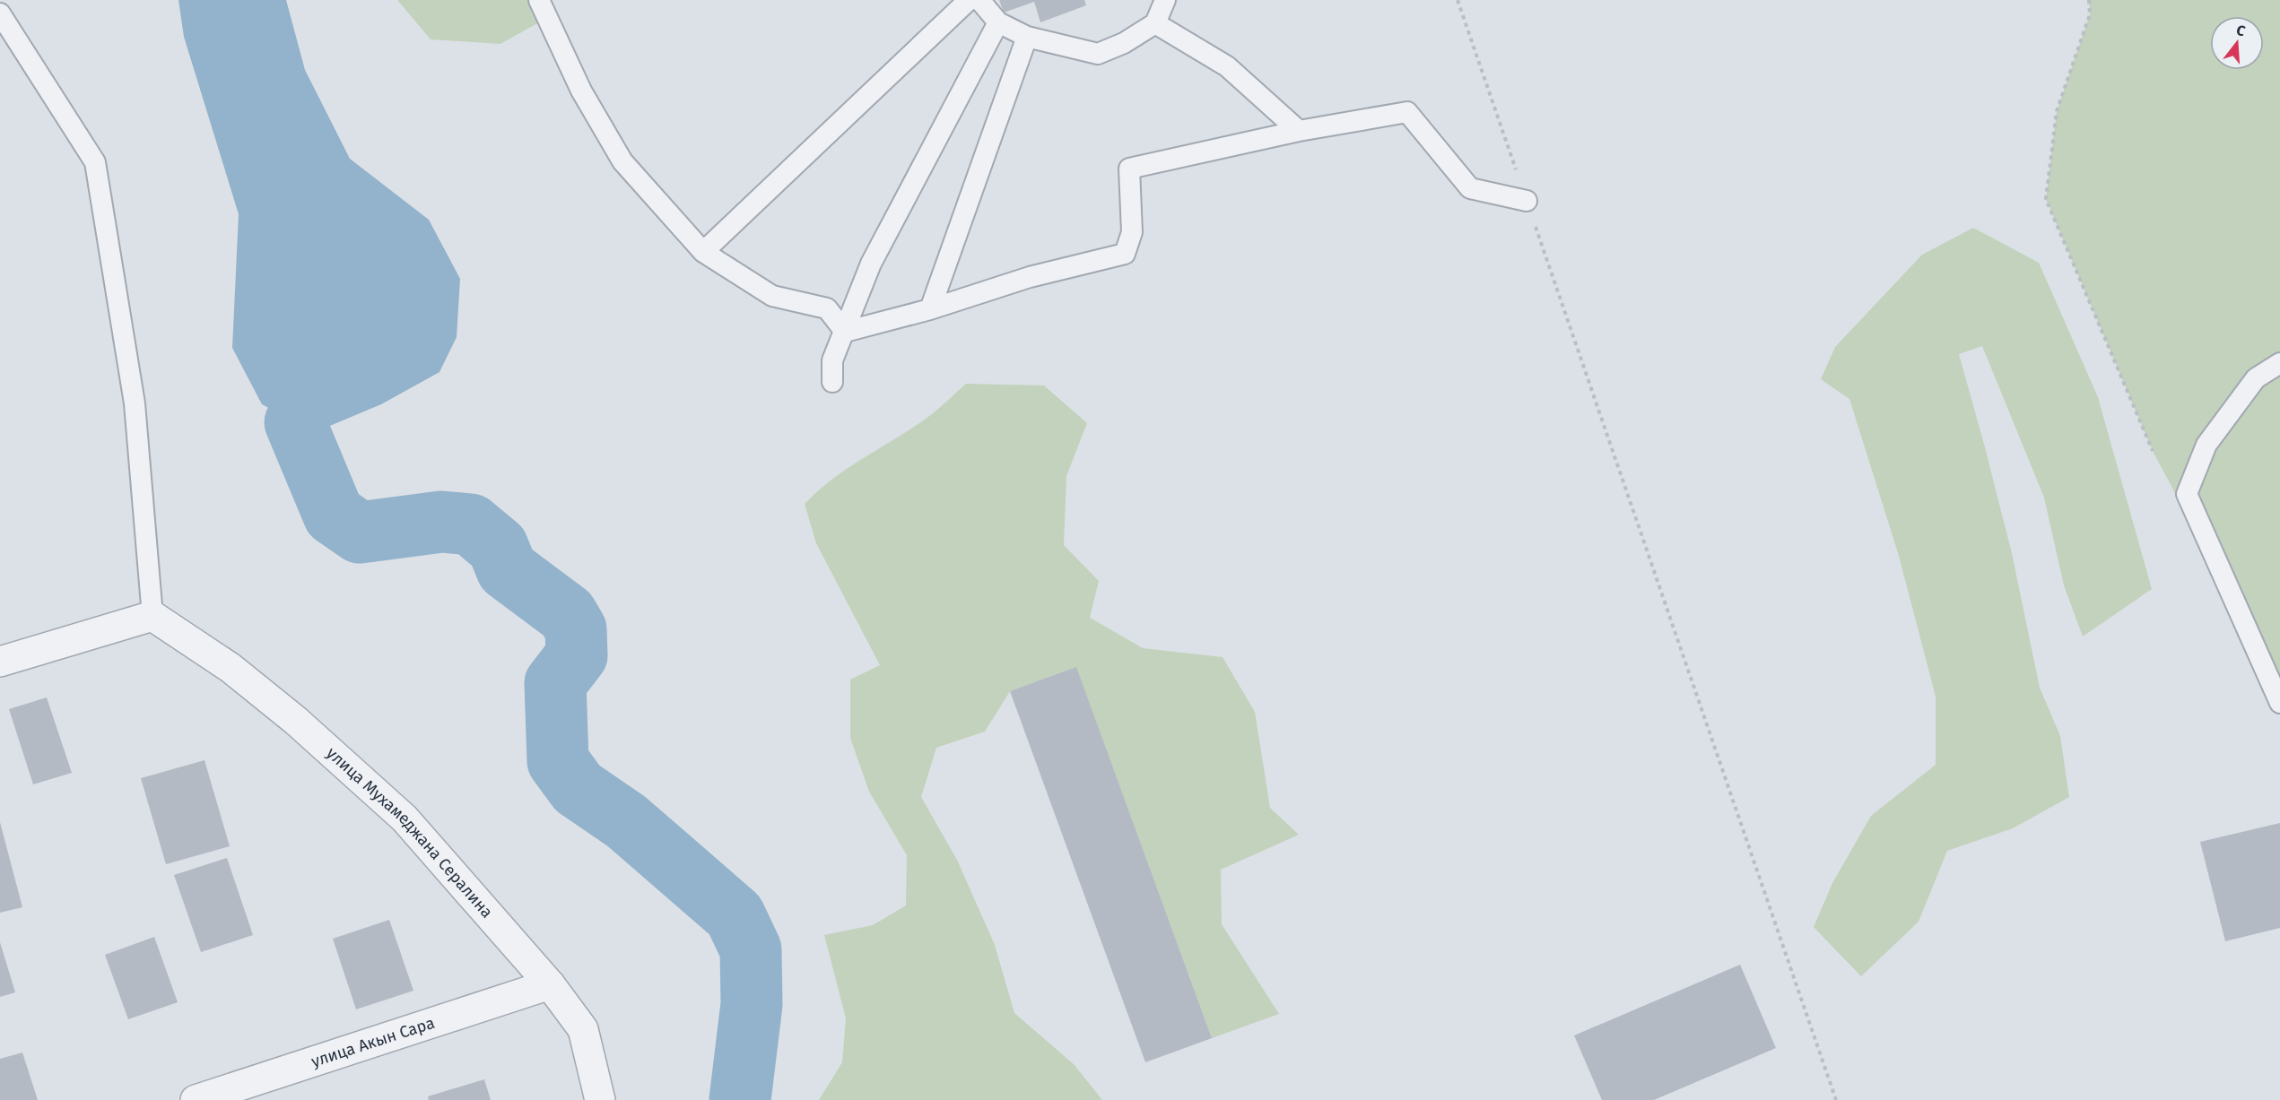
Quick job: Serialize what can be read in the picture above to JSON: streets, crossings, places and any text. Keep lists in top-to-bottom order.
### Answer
{
  "streets": {
    "street": ["улица Мухамеджана Сералина", "улица Акын Сара"]
  },
  "crossings": [
    ["улица Мухамеджана Сералина", "улица Акын Сара"]
  ],
  "north": "top"
}
